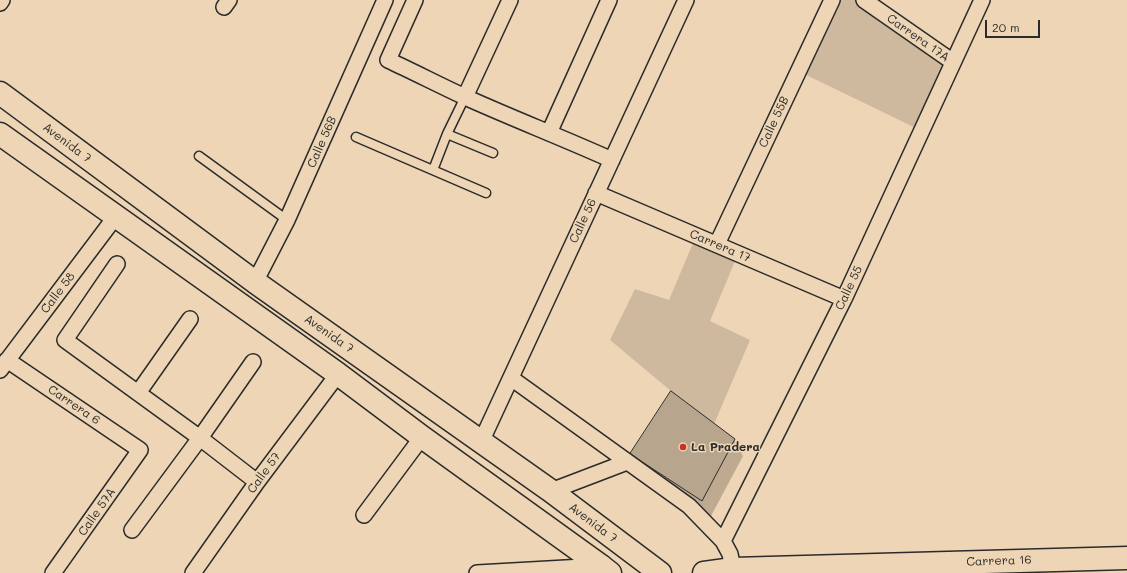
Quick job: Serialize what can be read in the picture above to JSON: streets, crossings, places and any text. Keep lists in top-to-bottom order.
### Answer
{
  "streets": {
    "main road": ["Avenida 7", "Carrera 16"],
    "street": [
      "Carrera 17A",
      "Calle 55B",
      "Calle 56B",
      "Calle 56",
      "Carrera 17",
      "Calle 55",
      "Calle 58",
      "Carrera 6",
      "Calle 57",
      "Calle 57A"
    ]
  },
  "crossings": [
    ["Carrera 17A", "Calle 55"],
    ["Calle 55B", "Carrera 17"],
    ["Calle 56B", "Avenida 7"],
    ["Avenida 7", "Calle 56"],
    ["Calle 56", "Carrera 17"],
    ["Carrera 17", "Calle 55"],
    ["Calle 58", "Carrera 6"],
    ["Carrera 6", "Calle 57A"]
  ],
  "places": ["La Pradera"],
  "scale_bar": "20 m"
}
